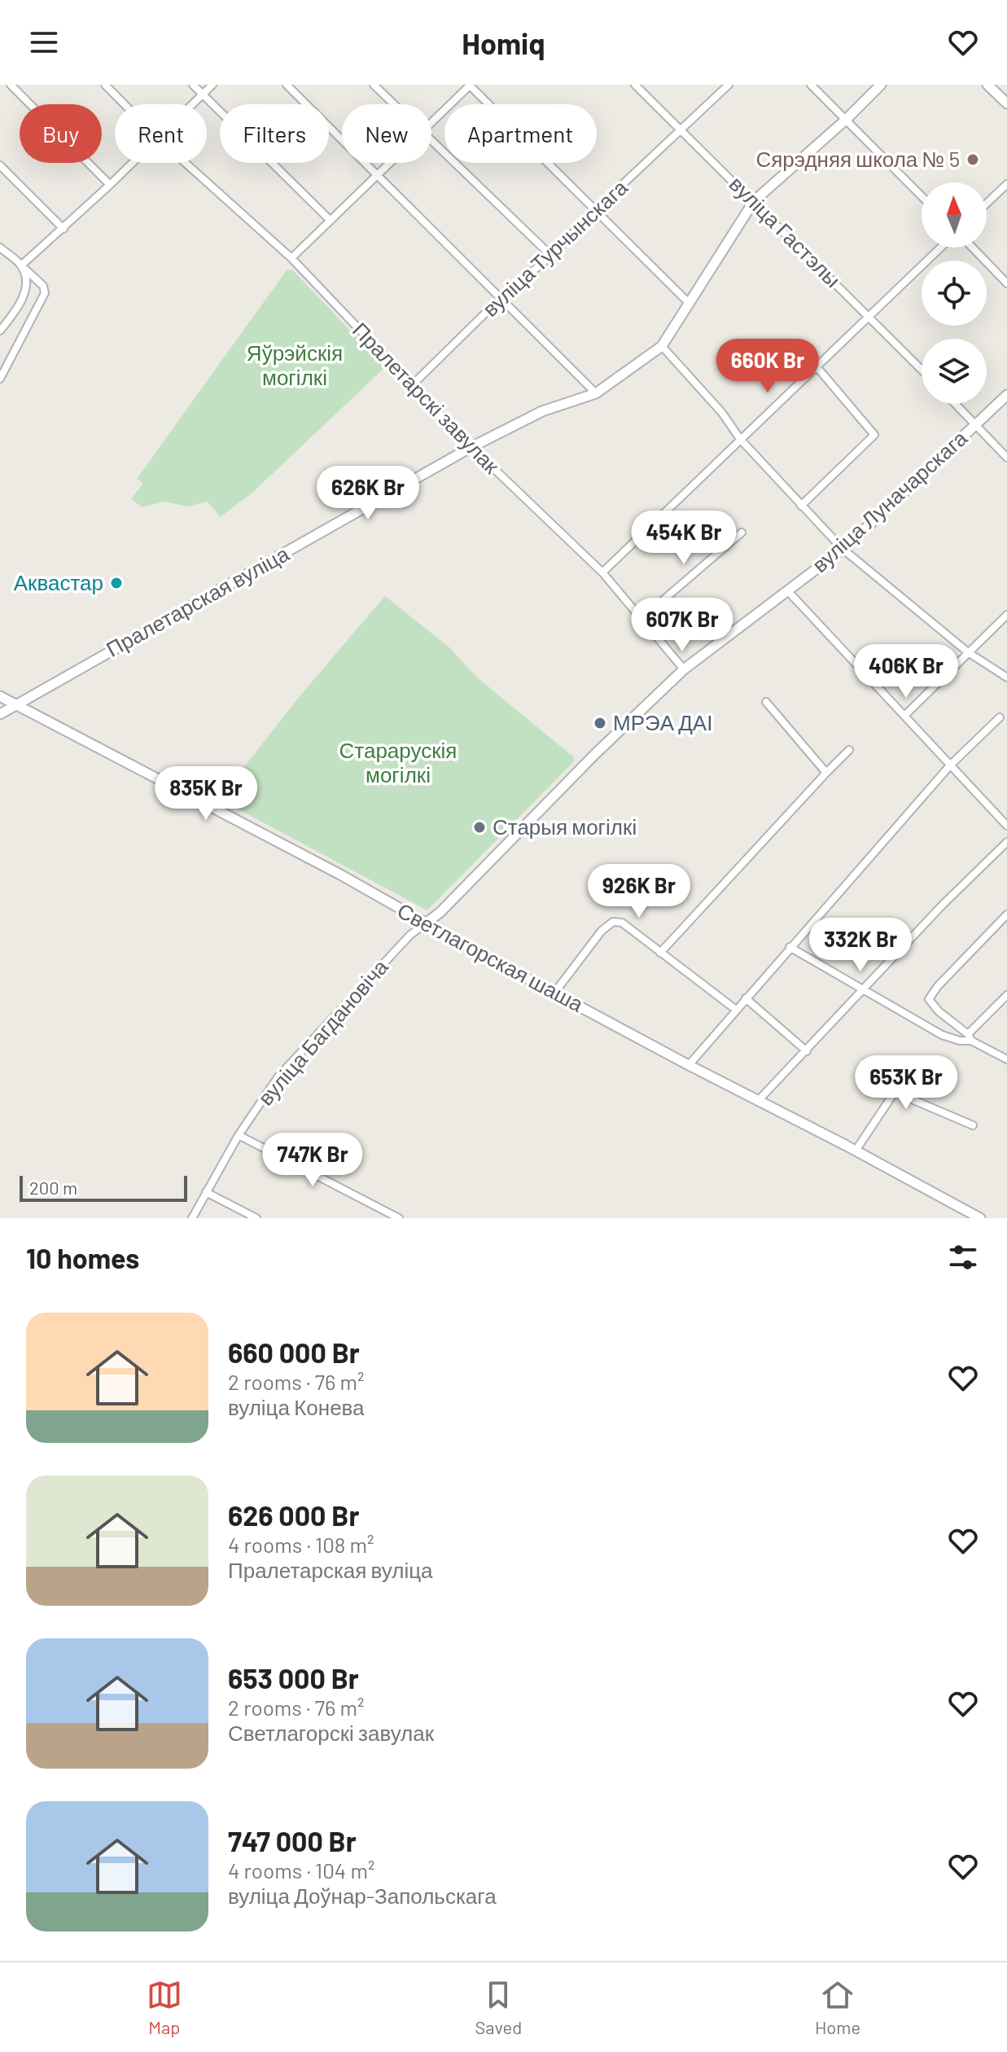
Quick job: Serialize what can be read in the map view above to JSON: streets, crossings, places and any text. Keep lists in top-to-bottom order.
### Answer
{
  "streets": {
    "street": [
      "вуліца Гастэлы",
      "вуліца Турчынскага",
      "Пралетарскі завулак",
      "вуліца Луначарскага",
      "Пралетарская вуліца",
      "Светлагорская шаша",
      "вуліца Багдановіча"
    ]
  },
  "crossings": [
    ["вуліца Гастэлы", "вуліца Турчынскага"],
    ["вуліца Гастэлы", "Пралетарская вуліца"],
    ["вуліца Турчынскага", "Пралетарскі завулак"],
    ["Пралетарскі завулак", "вуліца Луначарскага"],
    ["Пралетарскі завулак", "Пралетарская вуліца"],
    ["вуліца Луначарскага", "Светлагорская шаша"],
    ["вуліца Луначарскага", "вуліца Багдановіча"],
    ["Пралетарская вуліца", "Светлагорская шаша"],
    ["Светлагорская шаша", "вуліца Багдановіча"]
  ],
  "parks": ["Яўрэйскія могілкі", "Старарускія могілкі"],
  "places": [
    "Сярэдняя школа № 5",
    "Аквастар",
    "МРЭА ДАІ",
    "Старыя могілкі"
  ],
  "scale_bar": "200 m",
  "north": "top",
  "page": {
    "header": "Homiq",
    "chip": [
      "Buy",
      "Rent",
      "Filters",
      "New",
      "Apartment"
    ],
    "price": [
      "660K Br",
      "626K Br",
      "454K Br",
      "607K Br",
      "406K Br",
      "835K Br",
      "926K Br",
      "332K Br",
      "653K Br",
      "747K Br"
    ],
    "scale": "200 m",
    "heading": "10 homes",
    "list": [
      {
        "name": "660 000 Br",
        "note": "2 rooms · 76 m² · вуліца Конева"
      },
      {
        "name": "626 000 Br",
        "note": "4 rooms · 108 m² · Пралетарская вуліца"
      },
      {
        "name": "653 000 Br",
        "note": "2 rooms · 76 m² · Светлагорскі завулак"
      },
      {
        "name": "747 000 Br",
        "note": "4 rooms · 104 m² · вуліца Доўнар-Запольскага"
      }
    ],
    "tabs": ["Map", "Saved", "Home"]
  }
}
